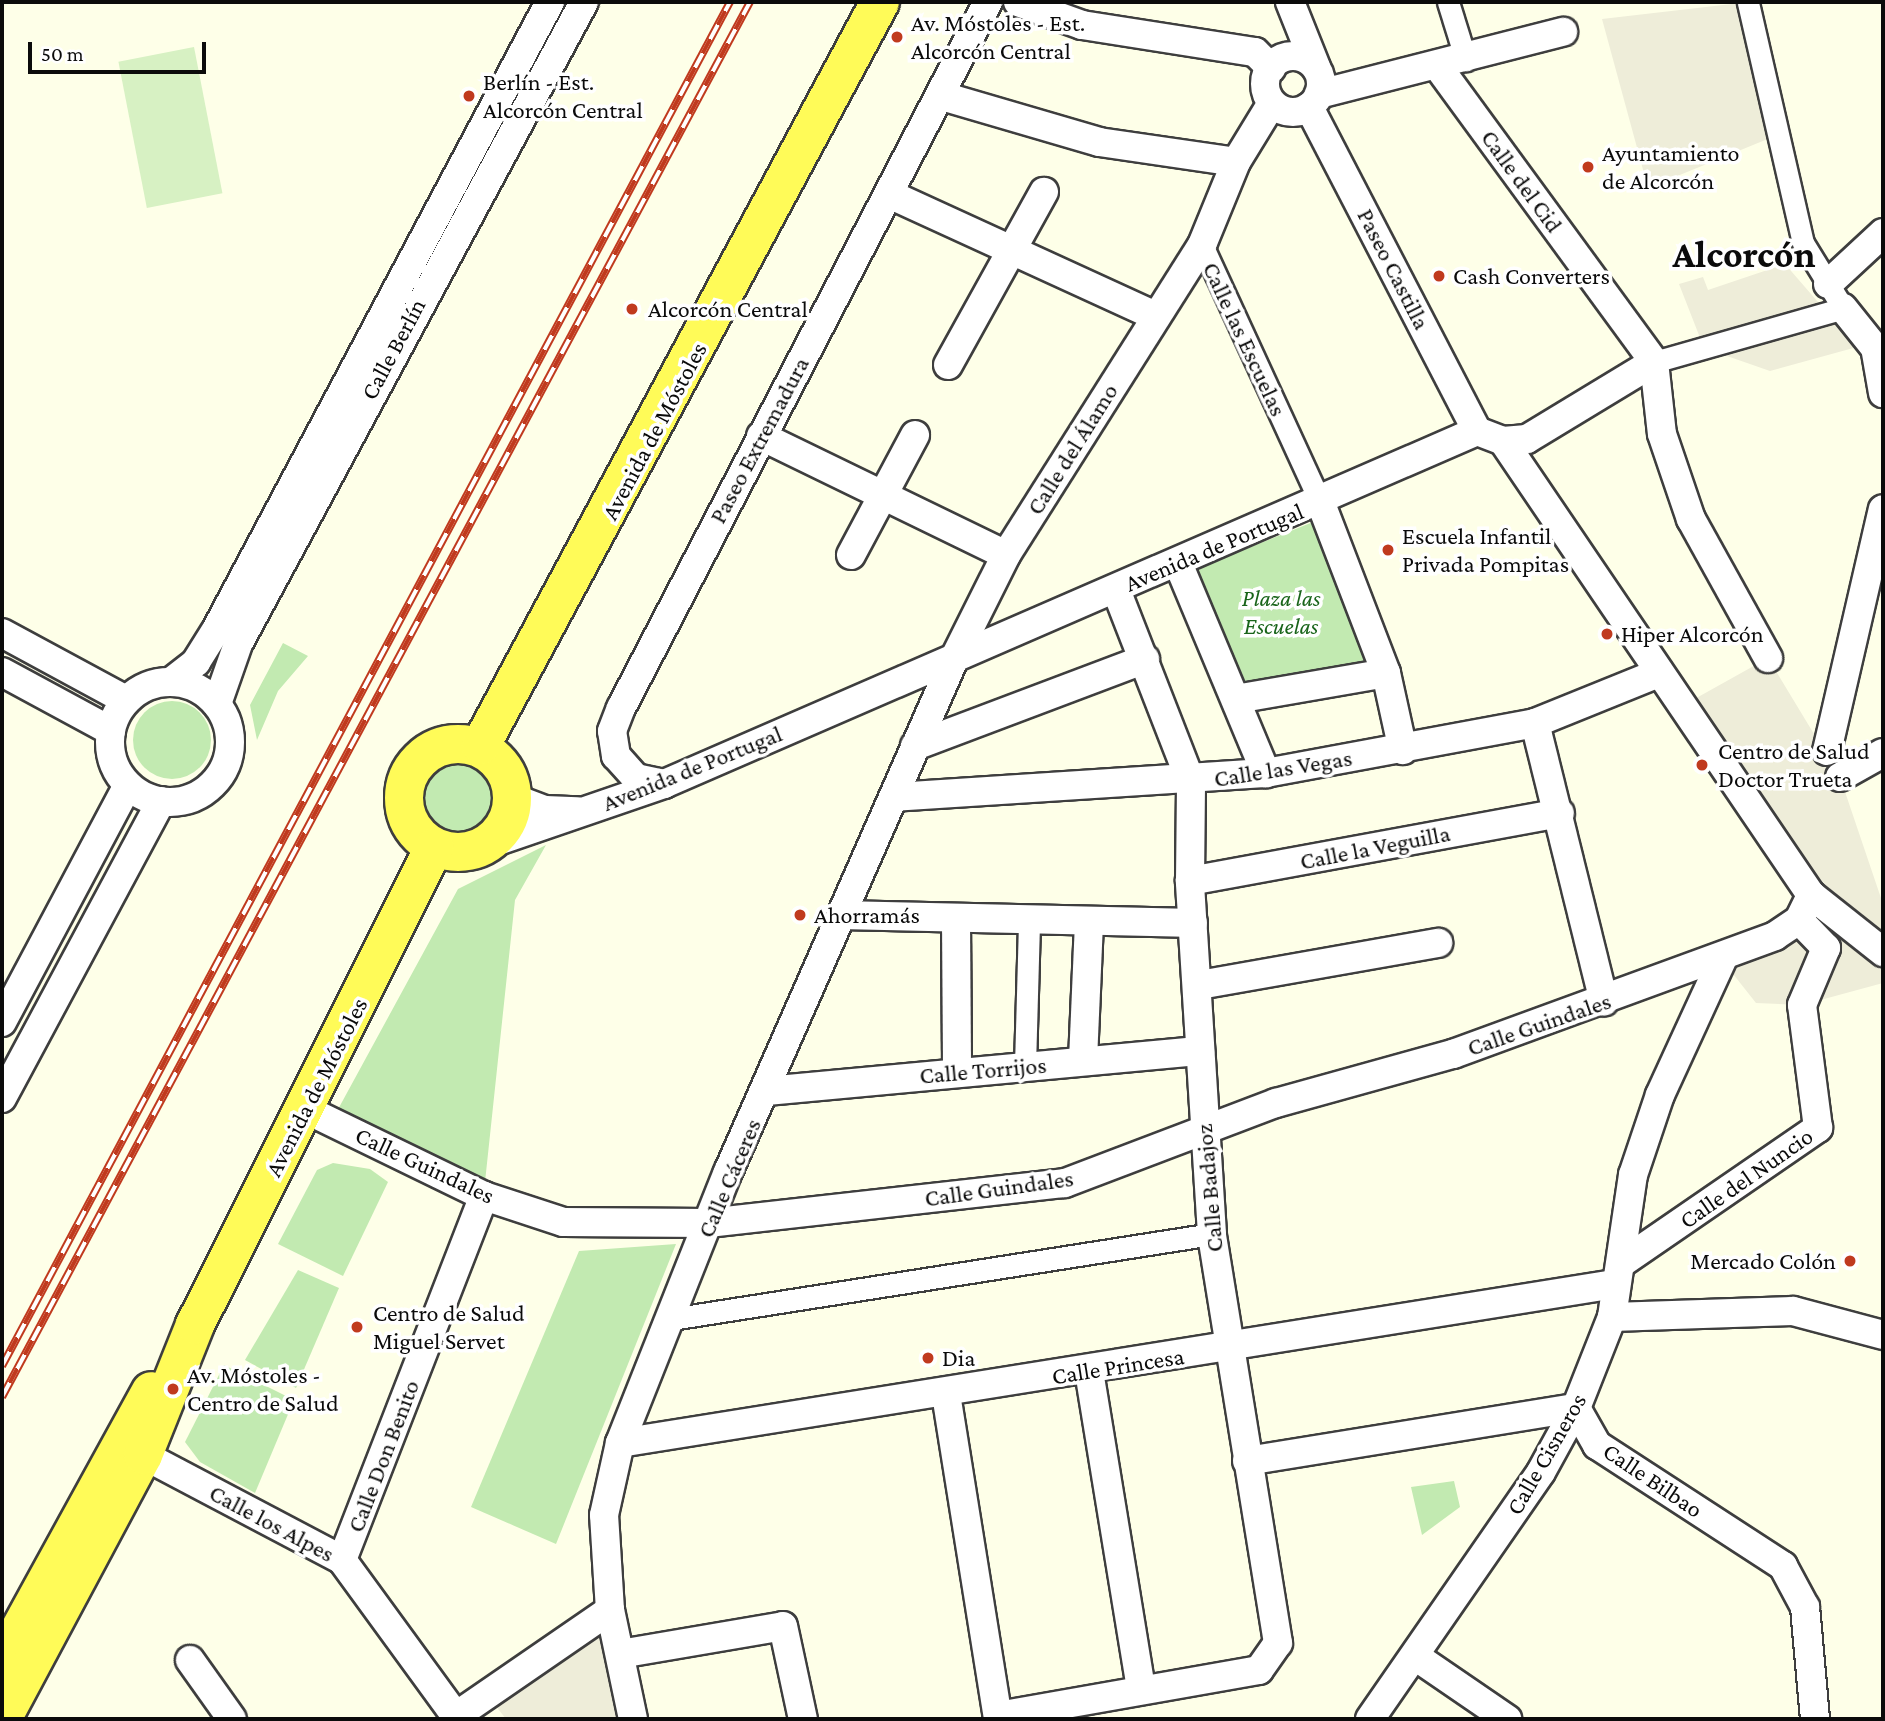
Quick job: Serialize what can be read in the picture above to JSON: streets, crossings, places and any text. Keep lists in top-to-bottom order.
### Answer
{
  "streets": {
    "main road": ["Avenida de Móstoles"],
    "street": [
      "Calle del Cid",
      "Paseo Castilla",
      "Calle las Escuelas",
      "Calle Berlín",
      "Paseo Extremadura",
      "Calle del Álamo",
      "Avenida de Portugal",
      "Calle las Vegas",
      "Calle la Veguilla",
      "Calle Guindales",
      "Calle Torrijos",
      "Calle Cáceres",
      "Calle del Nuncio",
      "Calle Badajoz",
      "Calle Princesa",
      "Calle Cisneros",
      "Calle Don Benito",
      "Calle Bilbao",
      "Calle los Alpes"
    ]
  },
  "crossings": [
    ["Paseo Castilla", "Calle las Escuelas"],
    ["Paseo Castilla", "Avenida de Portugal"],
    ["Calle las Escuelas", "Calle del Álamo"],
    ["Calle las Escuelas", "Avenida de Portugal"],
    ["Avenida de Móstoles", "Avenida de Portugal"],
    ["Avenida de Móstoles", "Calle Guindales"],
    ["Avenida de Móstoles", "Calle los Alpes"],
    ["Paseo Extremadura", "Avenida de Portugal"],
    ["Calle del Álamo", "Avenida de Portugal"],
    ["Calle del Álamo", "Calle Cáceres"],
    ["Avenida de Portugal", "Calle Cáceres"],
    ["Avenida de Portugal", "Calle Badajoz"],
    ["Calle las Vegas", "Calle Cáceres"],
    ["Calle las Vegas", "Calle Badajoz"],
    ["Calle la Veguilla", "Calle Badajoz"],
    ["Calle Guindales", "Calle Cáceres"],
    ["Calle Guindales", "Calle Badajoz"],
    ["Calle Guindales", "Calle Cisneros"],
    ["Calle Guindales", "Calle Don Benito"],
    ["Calle Torrijos", "Calle Cáceres"],
    ["Calle Torrijos", "Calle Badajoz"],
    ["Calle Cáceres", "Calle Princesa"],
    ["Calle Cáceres", "Calle los Alpes"],
    ["Calle del Nuncio", "Calle Princesa"],
    ["Calle del Nuncio", "Calle Cisneros"],
    ["Calle Badajoz", "Calle Princesa"],
    ["Calle Princesa", "Calle Cisneros"],
    ["Calle Cisneros", "Calle Bilbao"],
    ["Calle Don Benito", "Calle los Alpes"]
  ],
  "districts": ["Alcorcón"],
  "parks": ["Plaza las Escuelas"],
  "places": [
    "Av. Móstoles - Est. Alcorcón Central",
    "Berlín - Est. Alcorcón Central",
    "Ayuntamiento de Alcorcón",
    "Cash Converters",
    "Alcorcón Central",
    "Escuela Infantil Privada Pompitas",
    "Hiper Alcorcón",
    "Centro de Salud Doctor Trueta",
    "Ahorramás",
    "Mercado Colón",
    "Centro de Salud Miguel Servet",
    "Dia",
    "Av. Móstoles - Centro de Salud"
  ],
  "scale_bar": "50 m"
}
